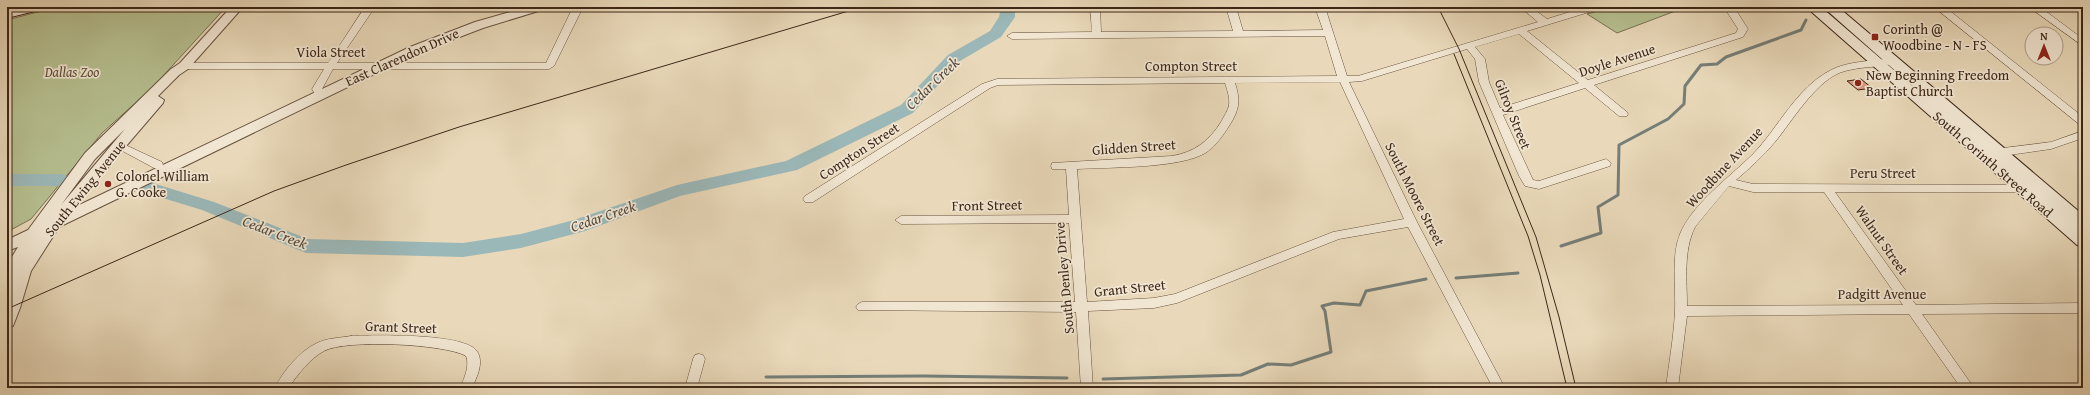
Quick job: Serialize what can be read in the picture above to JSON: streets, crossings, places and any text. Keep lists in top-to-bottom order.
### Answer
{
  "streets": {
    "main road": ["South Corinth Street Road"],
    "street": [
      "Viola Street",
      "East Clarendon Drive",
      "Doyle Avenue",
      "Compton Street",
      "Gilroy Street",
      "Glidden Street",
      "Woodbine Avenue",
      "Peru Street",
      "South Ewing Avenue",
      "South Moore Street",
      "Front Street",
      "Walnut Street",
      "South Denley Drive",
      "Grant Street",
      "Padgitt Avenue"
    ]
  },
  "crossings": [
    ["Viola Street", "East Clarendon Drive"],
    ["Viola Street", "South Ewing Avenue"],
    ["East Clarendon Drive", "South Ewing Avenue"],
    ["Doyle Avenue", "Gilroy Street"],
    ["Compton Street", "Gilroy Street"],
    ["Compton Street", "Glidden Street"],
    ["Compton Street", "South Moore Street"],
    ["Glidden Street", "South Denley Drive"],
    ["South Corinth Street Road", "Woodbine Avenue"],
    ["South Corinth Street Road", "Peru Street"],
    ["Woodbine Avenue", "Peru Street"],
    ["Woodbine Avenue", "Padgitt Avenue"],
    ["Peru Street", "Walnut Street"],
    ["South Moore Street", "Grant Street"],
    ["Front Street", "South Denley Drive"],
    ["Walnut Street", "Padgitt Avenue"],
    ["South Denley Drive", "Grant Street"]
  ],
  "water": ["Cedar Creek"],
  "parks": ["Dallas Zoo"],
  "places": {
    "transit": ["Corinth @ Woodbine - N - FS"],
    "other": ["New Beginning Freedom Baptist Church", "Colonel William G. Cooke"]
  },
  "north": "top"
}
